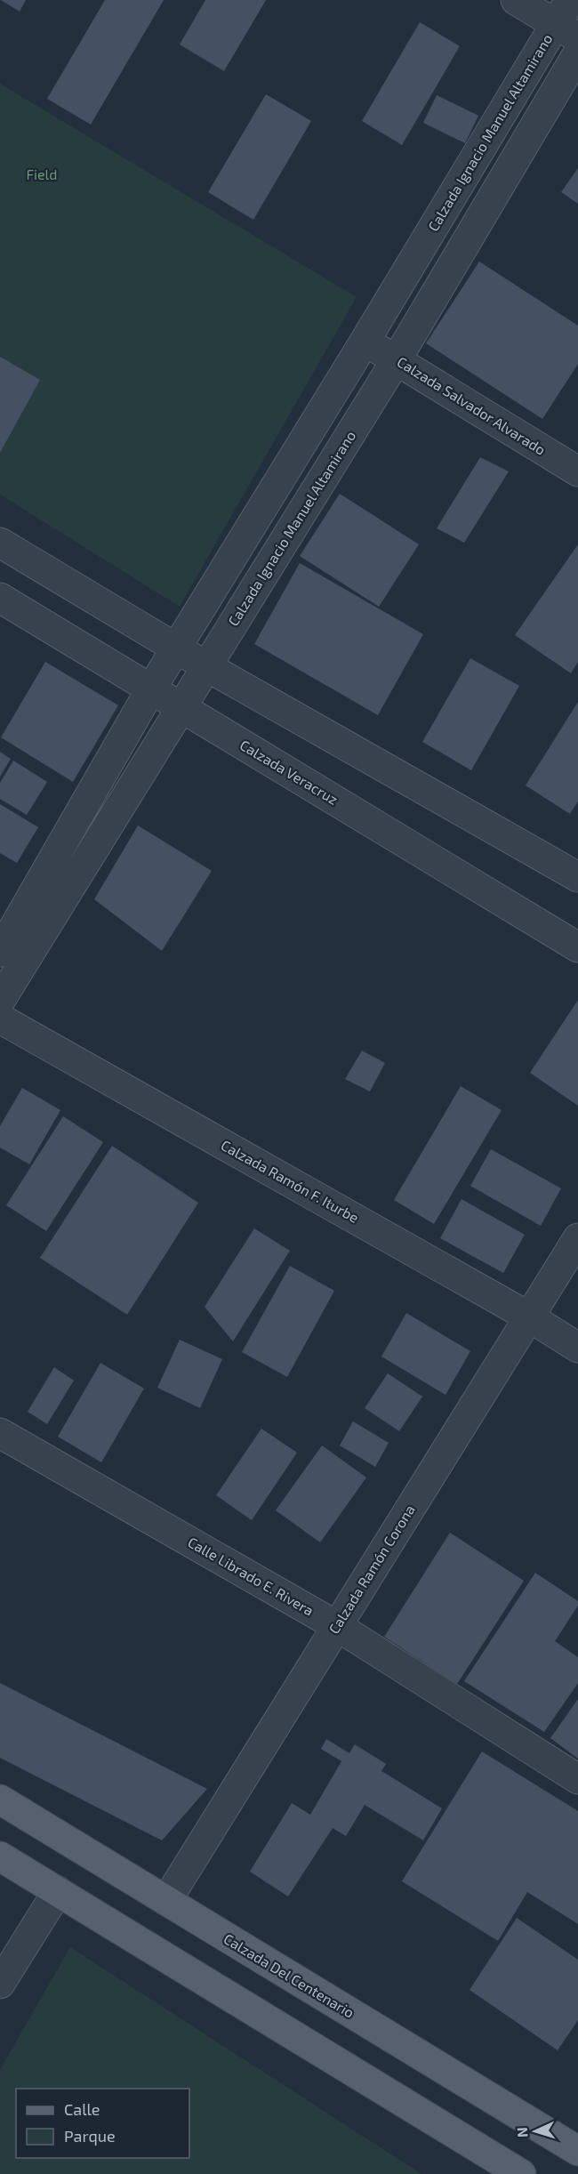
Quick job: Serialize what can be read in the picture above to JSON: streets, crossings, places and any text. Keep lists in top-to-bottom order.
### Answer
{
  "streets": {
    "main road": ["Calzada Del Centenario"],
    "street": [
      "Calzada Ignacio Manuel Altamirano",
      "Calzada Salvador Alvarado",
      "Calzada Veracruz",
      "Calzada Ramón F. Iturbe",
      "Calzada Ramón Corona",
      "Calle Librado E. Rivera"
    ]
  },
  "crossings": [
    ["Calzada Ignacio Manuel Altamirano", "Calzada Salvador Alvarado"],
    ["Calzada Ignacio Manuel Altamirano", "Calzada Veracruz"],
    ["Calzada Ramón F. Iturbe", "Calzada Ramón Corona"],
    ["Calzada Ramón Corona", "Calle Librado E. Rivera"],
    ["Calzada Ramón Corona", "Calzada Del Centenario"]
  ],
  "parks": ["Field"],
  "legend": ["Calle", "Parque"],
  "north": "left"
}
